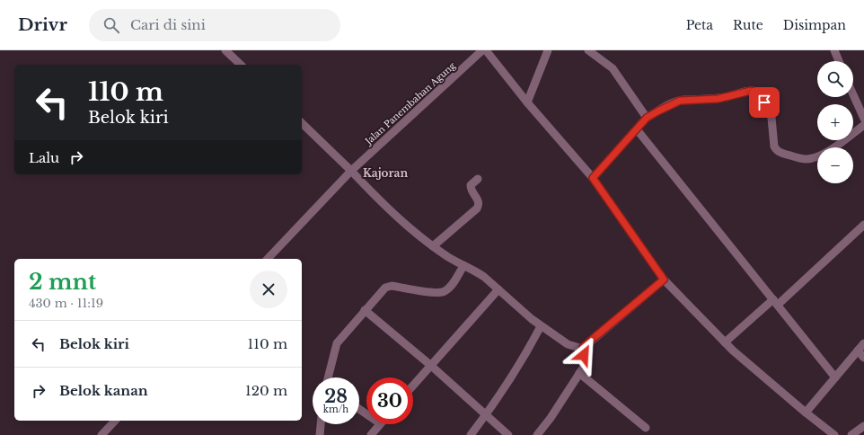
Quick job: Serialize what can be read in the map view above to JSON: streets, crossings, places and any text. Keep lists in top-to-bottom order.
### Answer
{
  "streets": {
    "street": ["Jalan Panembahan Agung"]
  },
  "districts": ["Kajoran"],
  "page": {
    "header": "Drivr",
    "search": "Cari di sini",
    "nav": ["Peta", "Rute", "Disimpan"],
    "map_buttons": ["+", "−"],
    "turn": ["110 m", "Belok kiri"],
    "then": "Lalu",
    "heading": ["2 mnt", "430 m · 11:19"],
    "list": [
      {
        "name": "Belok kiri",
        "value": "110 m"
      },
      {
        "name": "Belok kanan",
        "value": "120 m"
      }
    ],
    "speed": "28 km/h",
    "limit": "30"
  }
}
